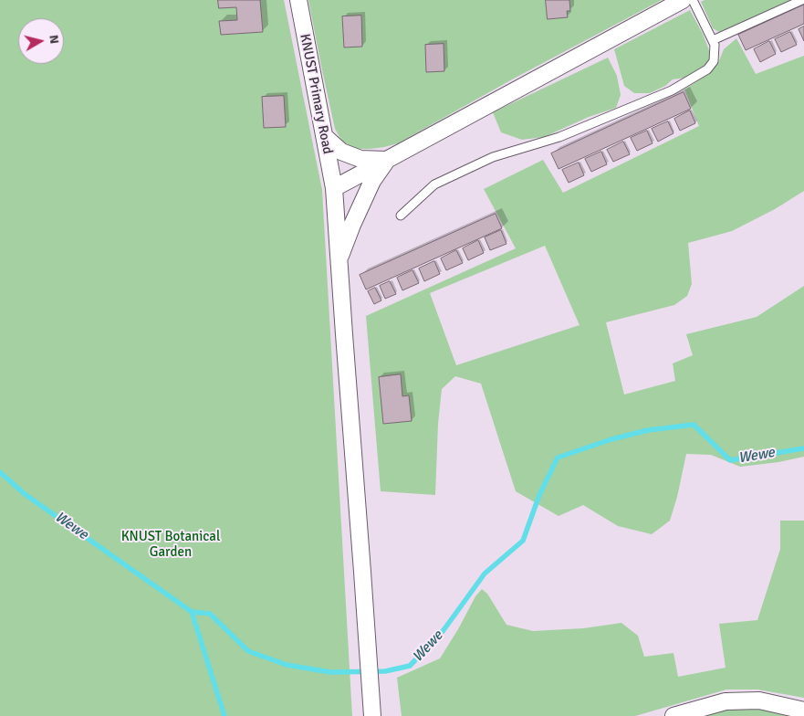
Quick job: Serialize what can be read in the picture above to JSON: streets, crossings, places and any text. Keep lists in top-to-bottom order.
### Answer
{
  "streets": {
    "street": ["KNUST Primary Road"]
  },
  "water": ["Wewe"],
  "parks": ["KNUST Botanical Garden"],
  "north": "right"
}
